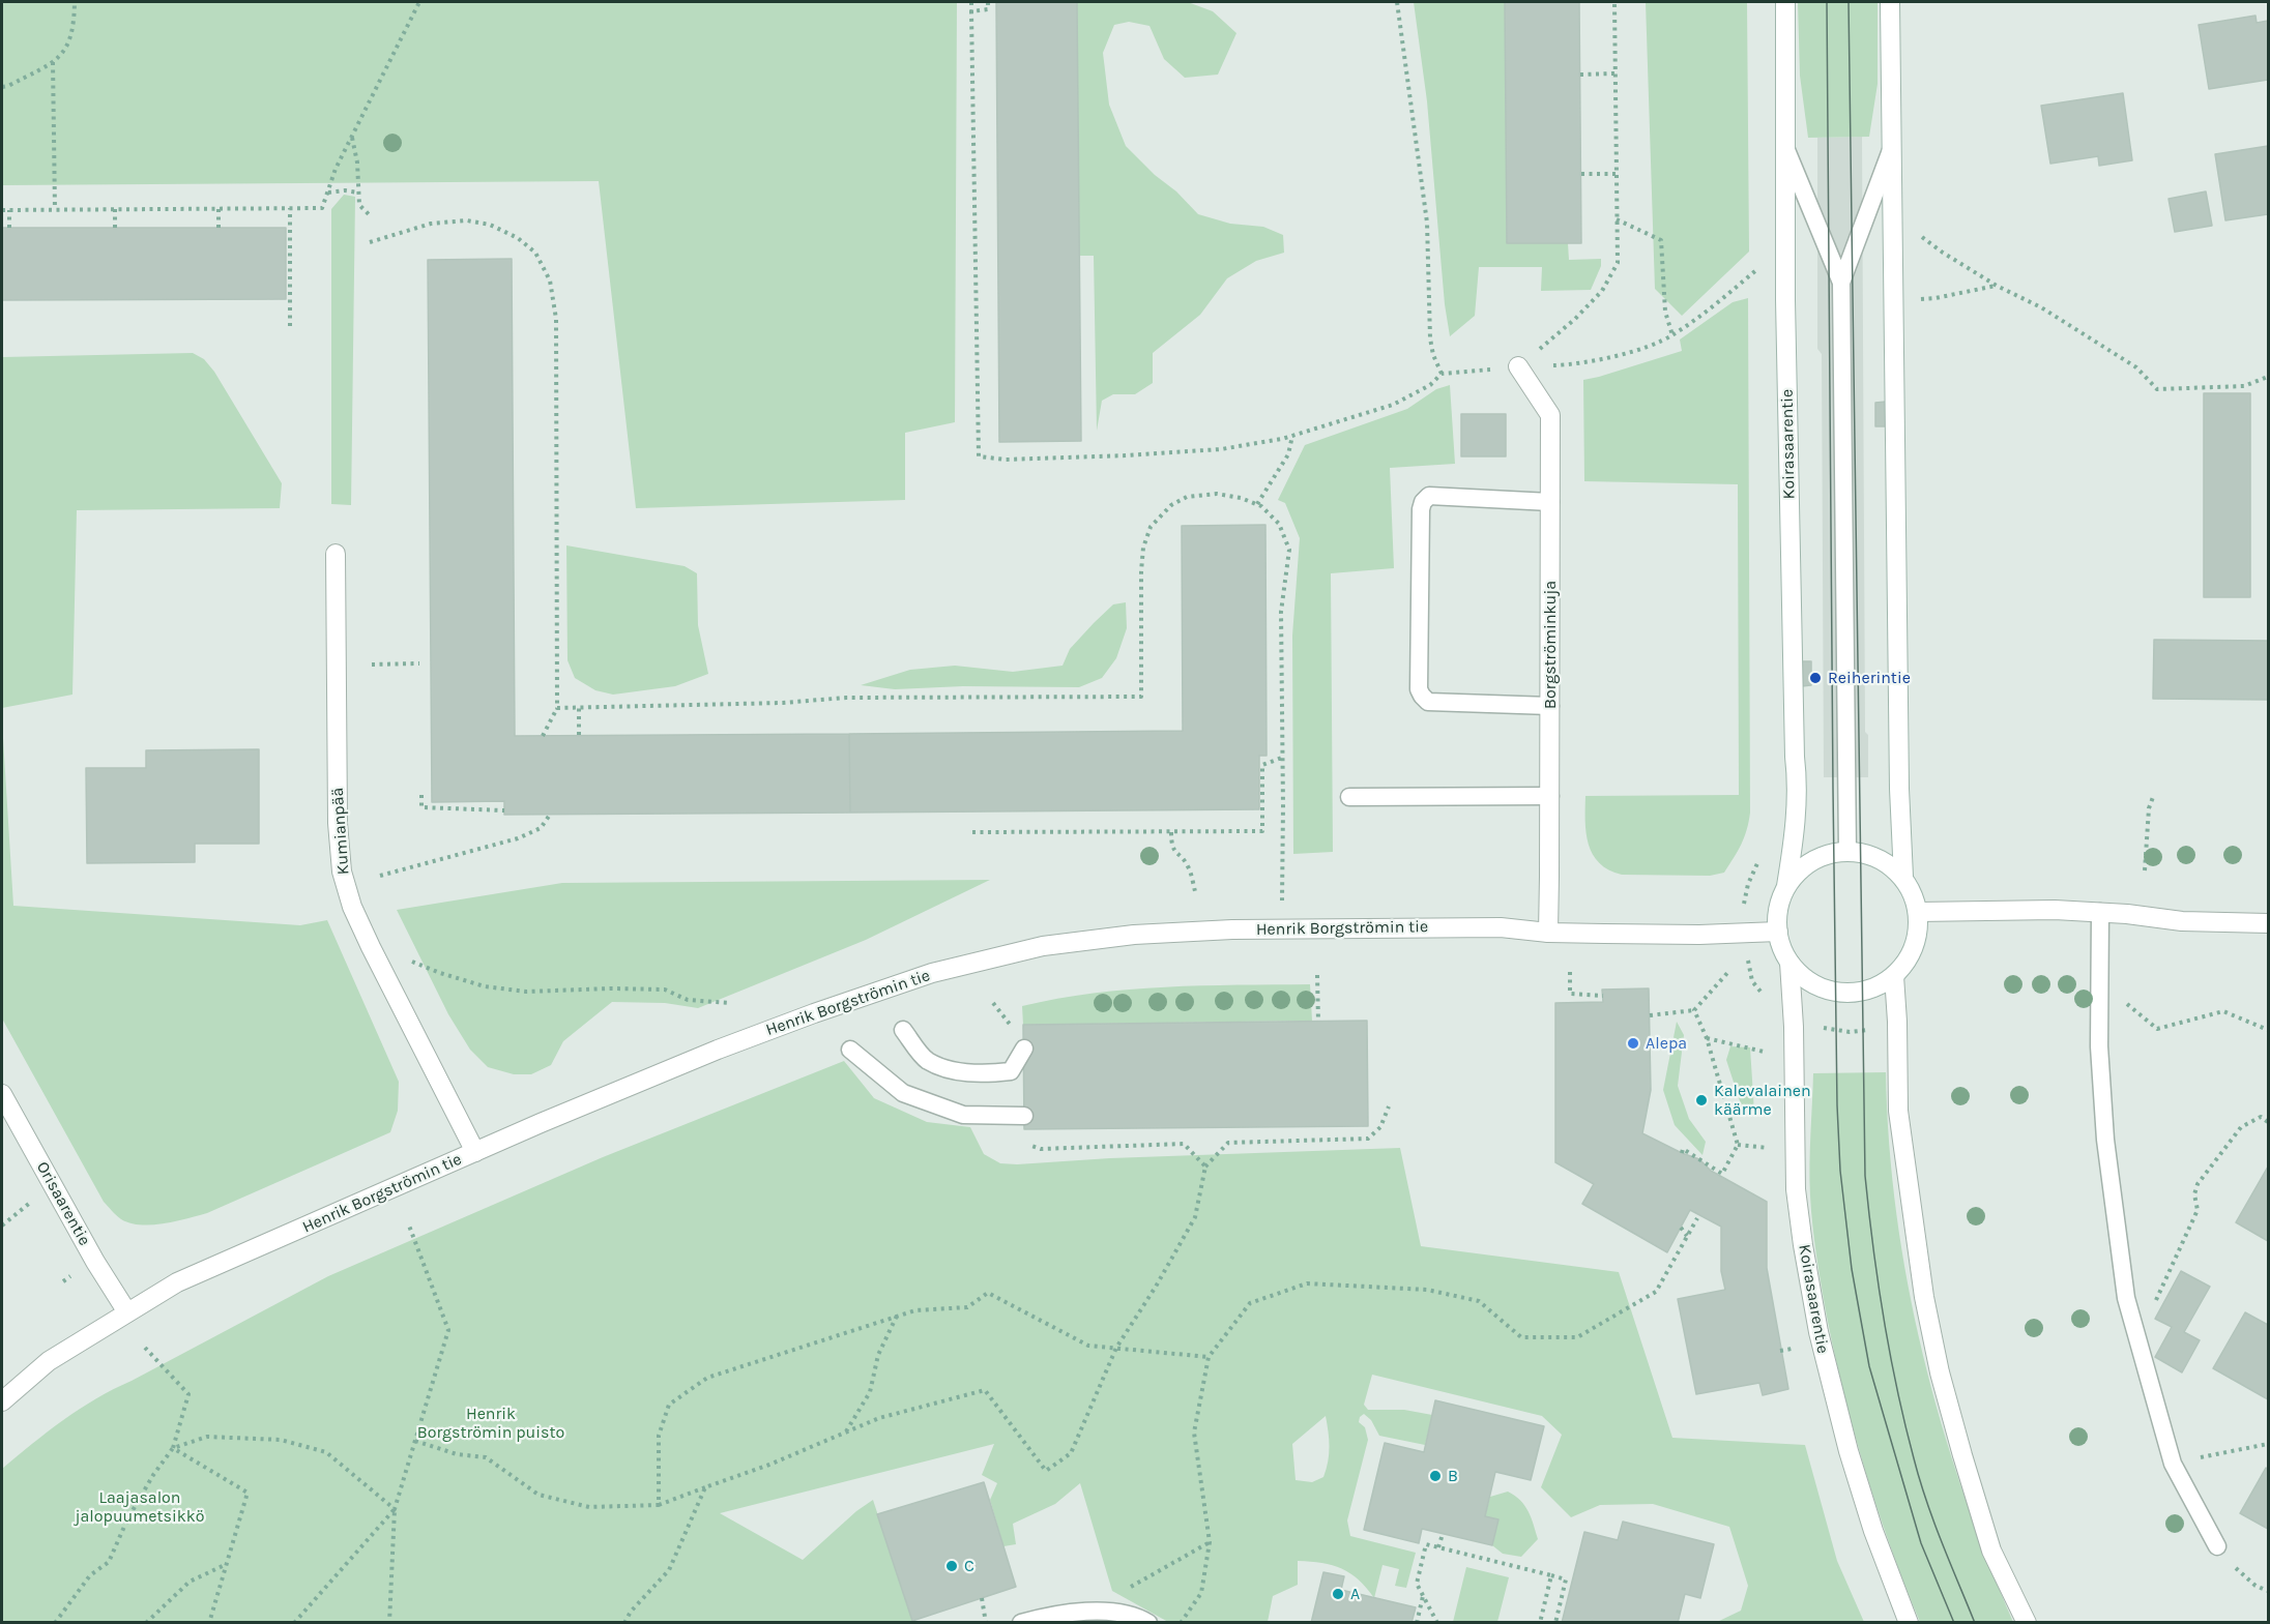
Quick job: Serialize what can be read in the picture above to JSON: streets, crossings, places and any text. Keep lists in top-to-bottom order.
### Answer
{
  "streets": {
    "street": [
      "Koirasaarentie",
      "Borgströminkuja",
      "Kumianpää",
      "Henrik Borgströmin tie",
      "Orisaarentie"
    ]
  },
  "crossings": [
    ["Koirasaarentie", "Henrik Borgströmin tie"],
    ["Borgströminkuja", "Henrik Borgströmin tie"],
    ["Kumianpää", "Henrik Borgströmin tie"],
    ["Henrik Borgströmin tie", "Orisaarentie"]
  ],
  "parks": ["Henrik Borgströmin puisto", "Laajasalon jalopuumetsikkö"],
  "places": [
    "Reiherintie",
    "Alepa",
    "Kalevalainen käärme",
    "B",
    "C",
    "A"
  ]
}
